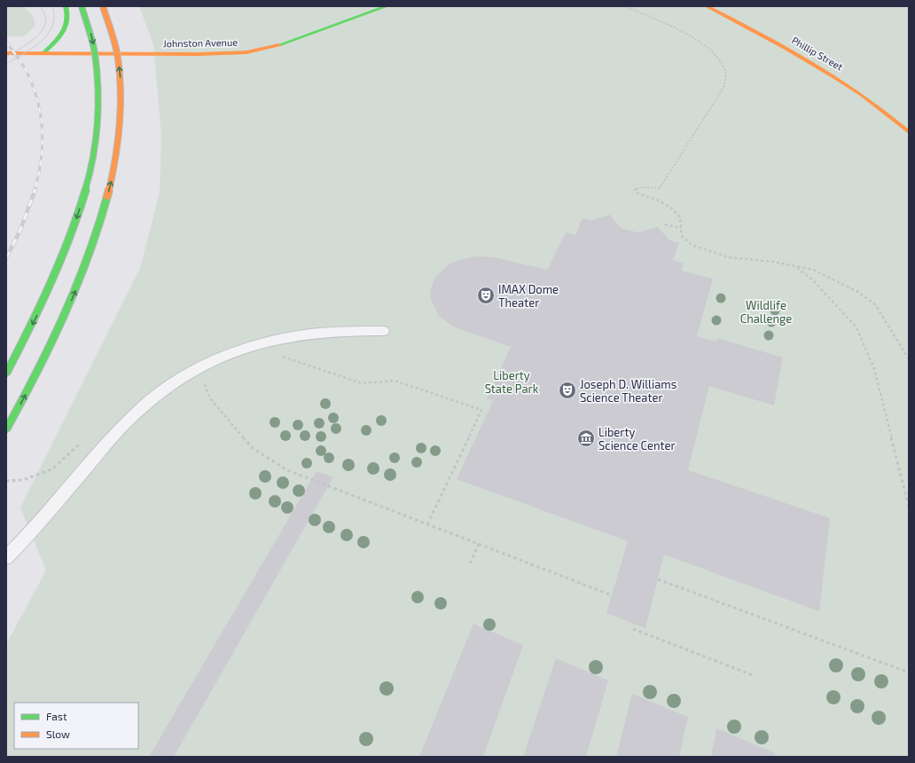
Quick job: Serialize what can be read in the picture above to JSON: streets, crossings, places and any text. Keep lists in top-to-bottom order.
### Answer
{
  "streets": {
    "main road": ["Johnston Avenue", "Phillip Street"]
  },
  "parks": ["Wildlife Challenge", "Liberty State Park"],
  "places": {
    "theatre": ["IMAX Dome Theater", "Joseph D. Williams Science Theater"],
    "museum": ["Liberty Science Center"]
  },
  "legend": ["Fast", "Slow"]
}
